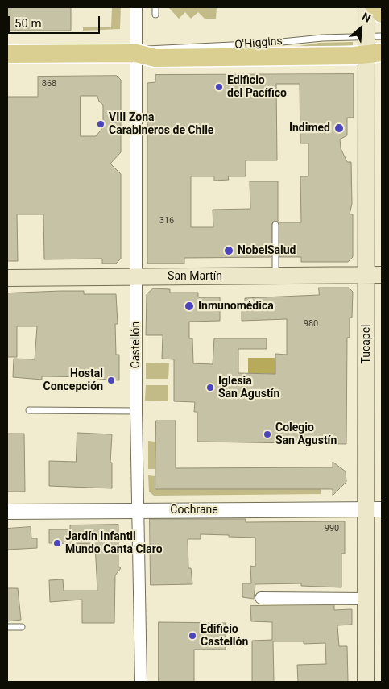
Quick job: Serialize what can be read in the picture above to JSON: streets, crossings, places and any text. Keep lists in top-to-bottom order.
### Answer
{
  "streets": {
    "main road": ["O'Higgins", "San Martín", "Tucapel"],
    "street": ["Castellón", "Cochrane"]
  },
  "crossings": [
    ["O'Higgins", "Tucapel"],
    ["O'Higgins", "Castellón"],
    ["San Martín", "Tucapel"],
    ["San Martín", "Castellón"],
    ["Tucapel", "Cochrane"],
    ["Castellón", "Cochrane"]
  ],
  "places": [
    "Edificio del Pacífico",
    "VIII Zona Carabineros de Chile",
    "Indimed",
    "NobelSalud",
    "Inmunomédica",
    "Hostal Concepción",
    "Iglesia San Agustín",
    "Colegio San Agustín",
    "Jardín Infantil Mundo Canta Claro",
    "Edificio Castellón"
  ],
  "house_numbers": [
    "868",
    "316",
    "980",
    "990"
  ],
  "scale_bar": "50 m",
  "north": "top right"
}
